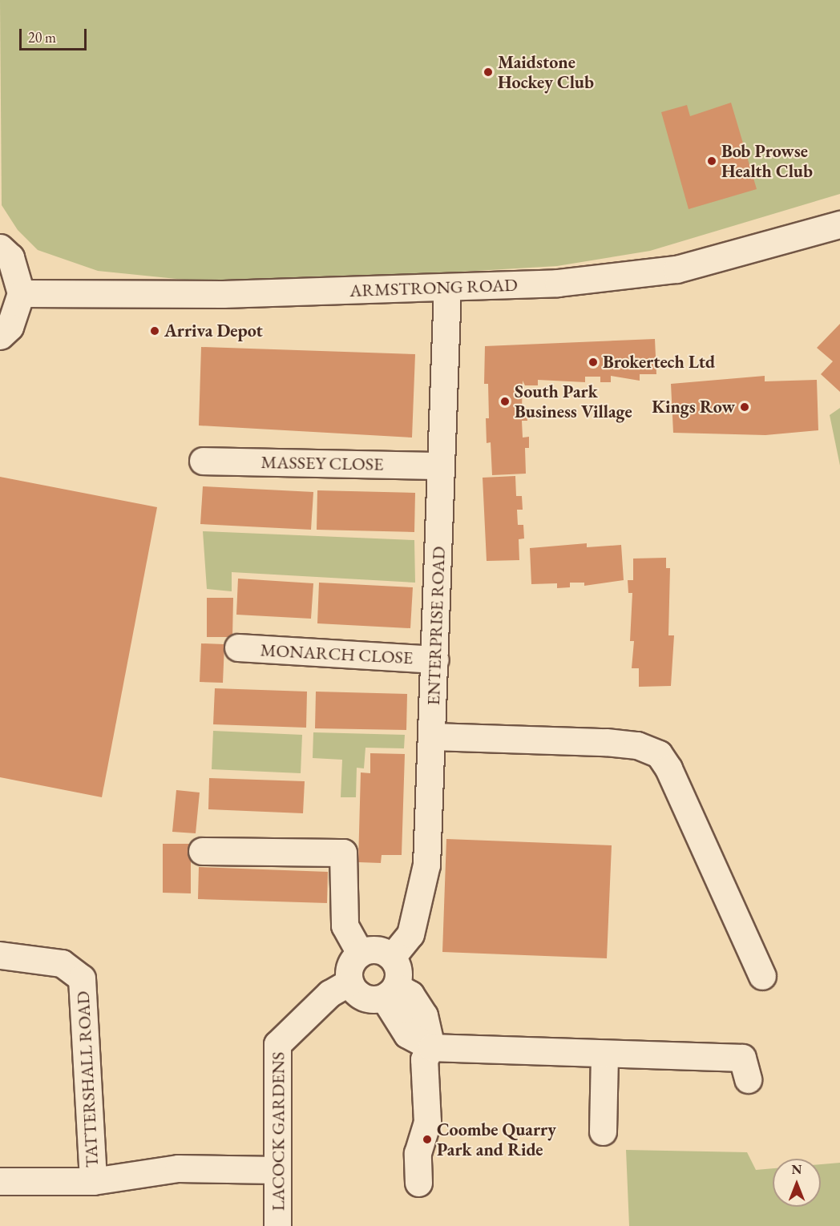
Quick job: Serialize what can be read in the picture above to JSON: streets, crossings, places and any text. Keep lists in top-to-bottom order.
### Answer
{
  "streets": {
    "street": [
      "ARMSTRONG ROAD",
      "MASSEY CLOSE",
      "ENTERPRISE ROAD",
      "MONARCH CLOSE",
      "TATTERSHALL ROAD",
      "LACOCK GARDENS"
    ]
  },
  "crossings": [
    ["ARMSTRONG ROAD", "ENTERPRISE ROAD"],
    ["MASSEY CLOSE", "ENTERPRISE ROAD"],
    ["ENTERPRISE ROAD", "MONARCH CLOSE"],
    ["ENTERPRISE ROAD", "LACOCK GARDENS"]
  ],
  "places": [
    "Maidstone Hockey Club",
    "Bob Prowse Health Club",
    "Arriva Depot",
    "Brokertech Ltd",
    "South Park Business Village",
    "Kings Row",
    "Coombe Quarry Park and Ride"
  ],
  "scale_bar": "20 m",
  "north": "top"
}
